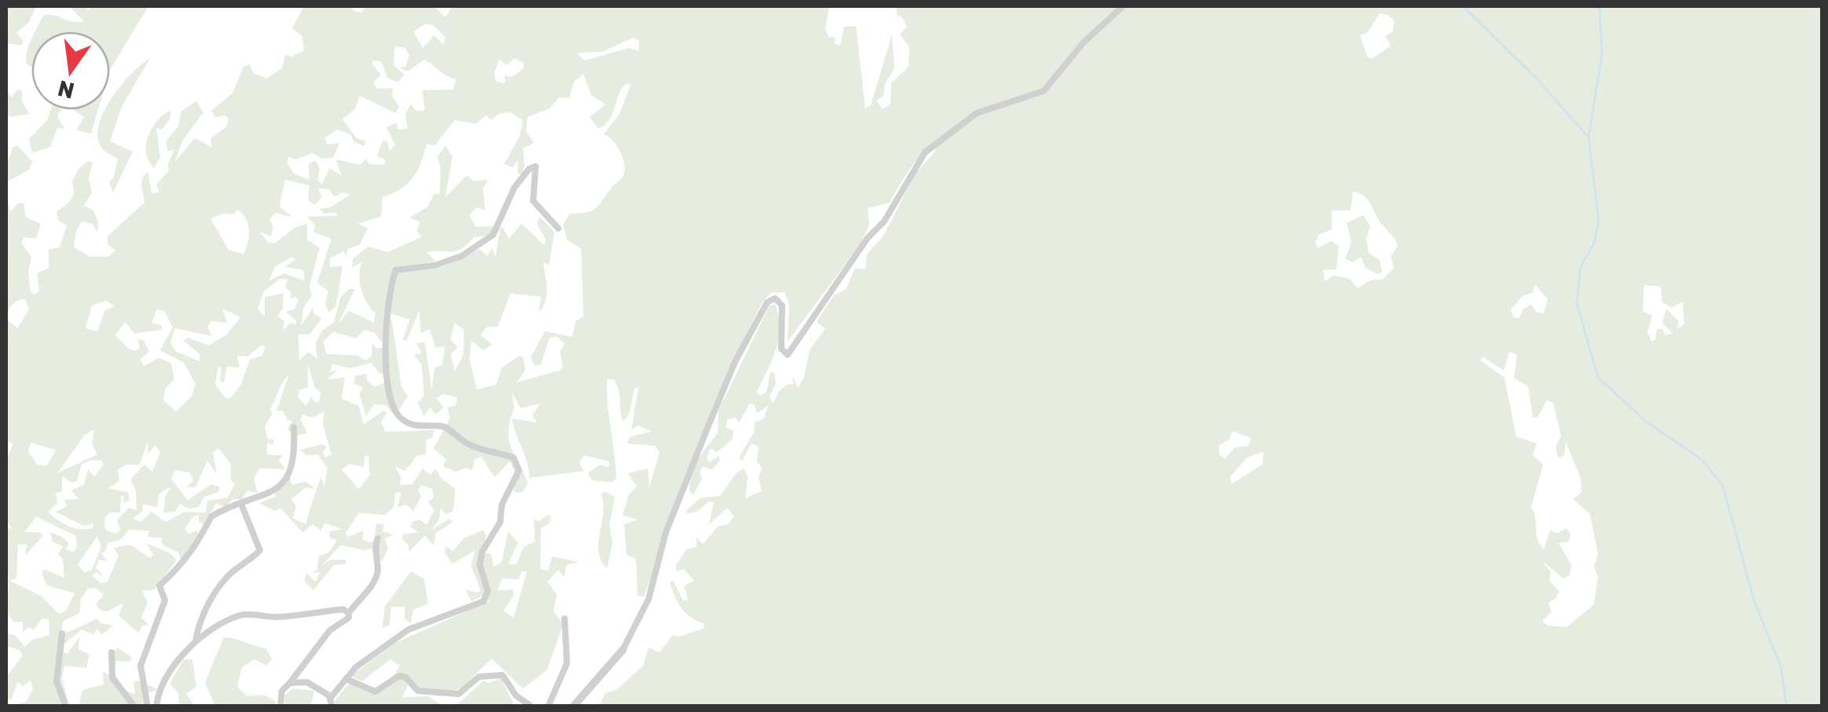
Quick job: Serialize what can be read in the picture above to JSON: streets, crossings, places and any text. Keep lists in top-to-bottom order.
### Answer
{
  "north": "bottom"
}
